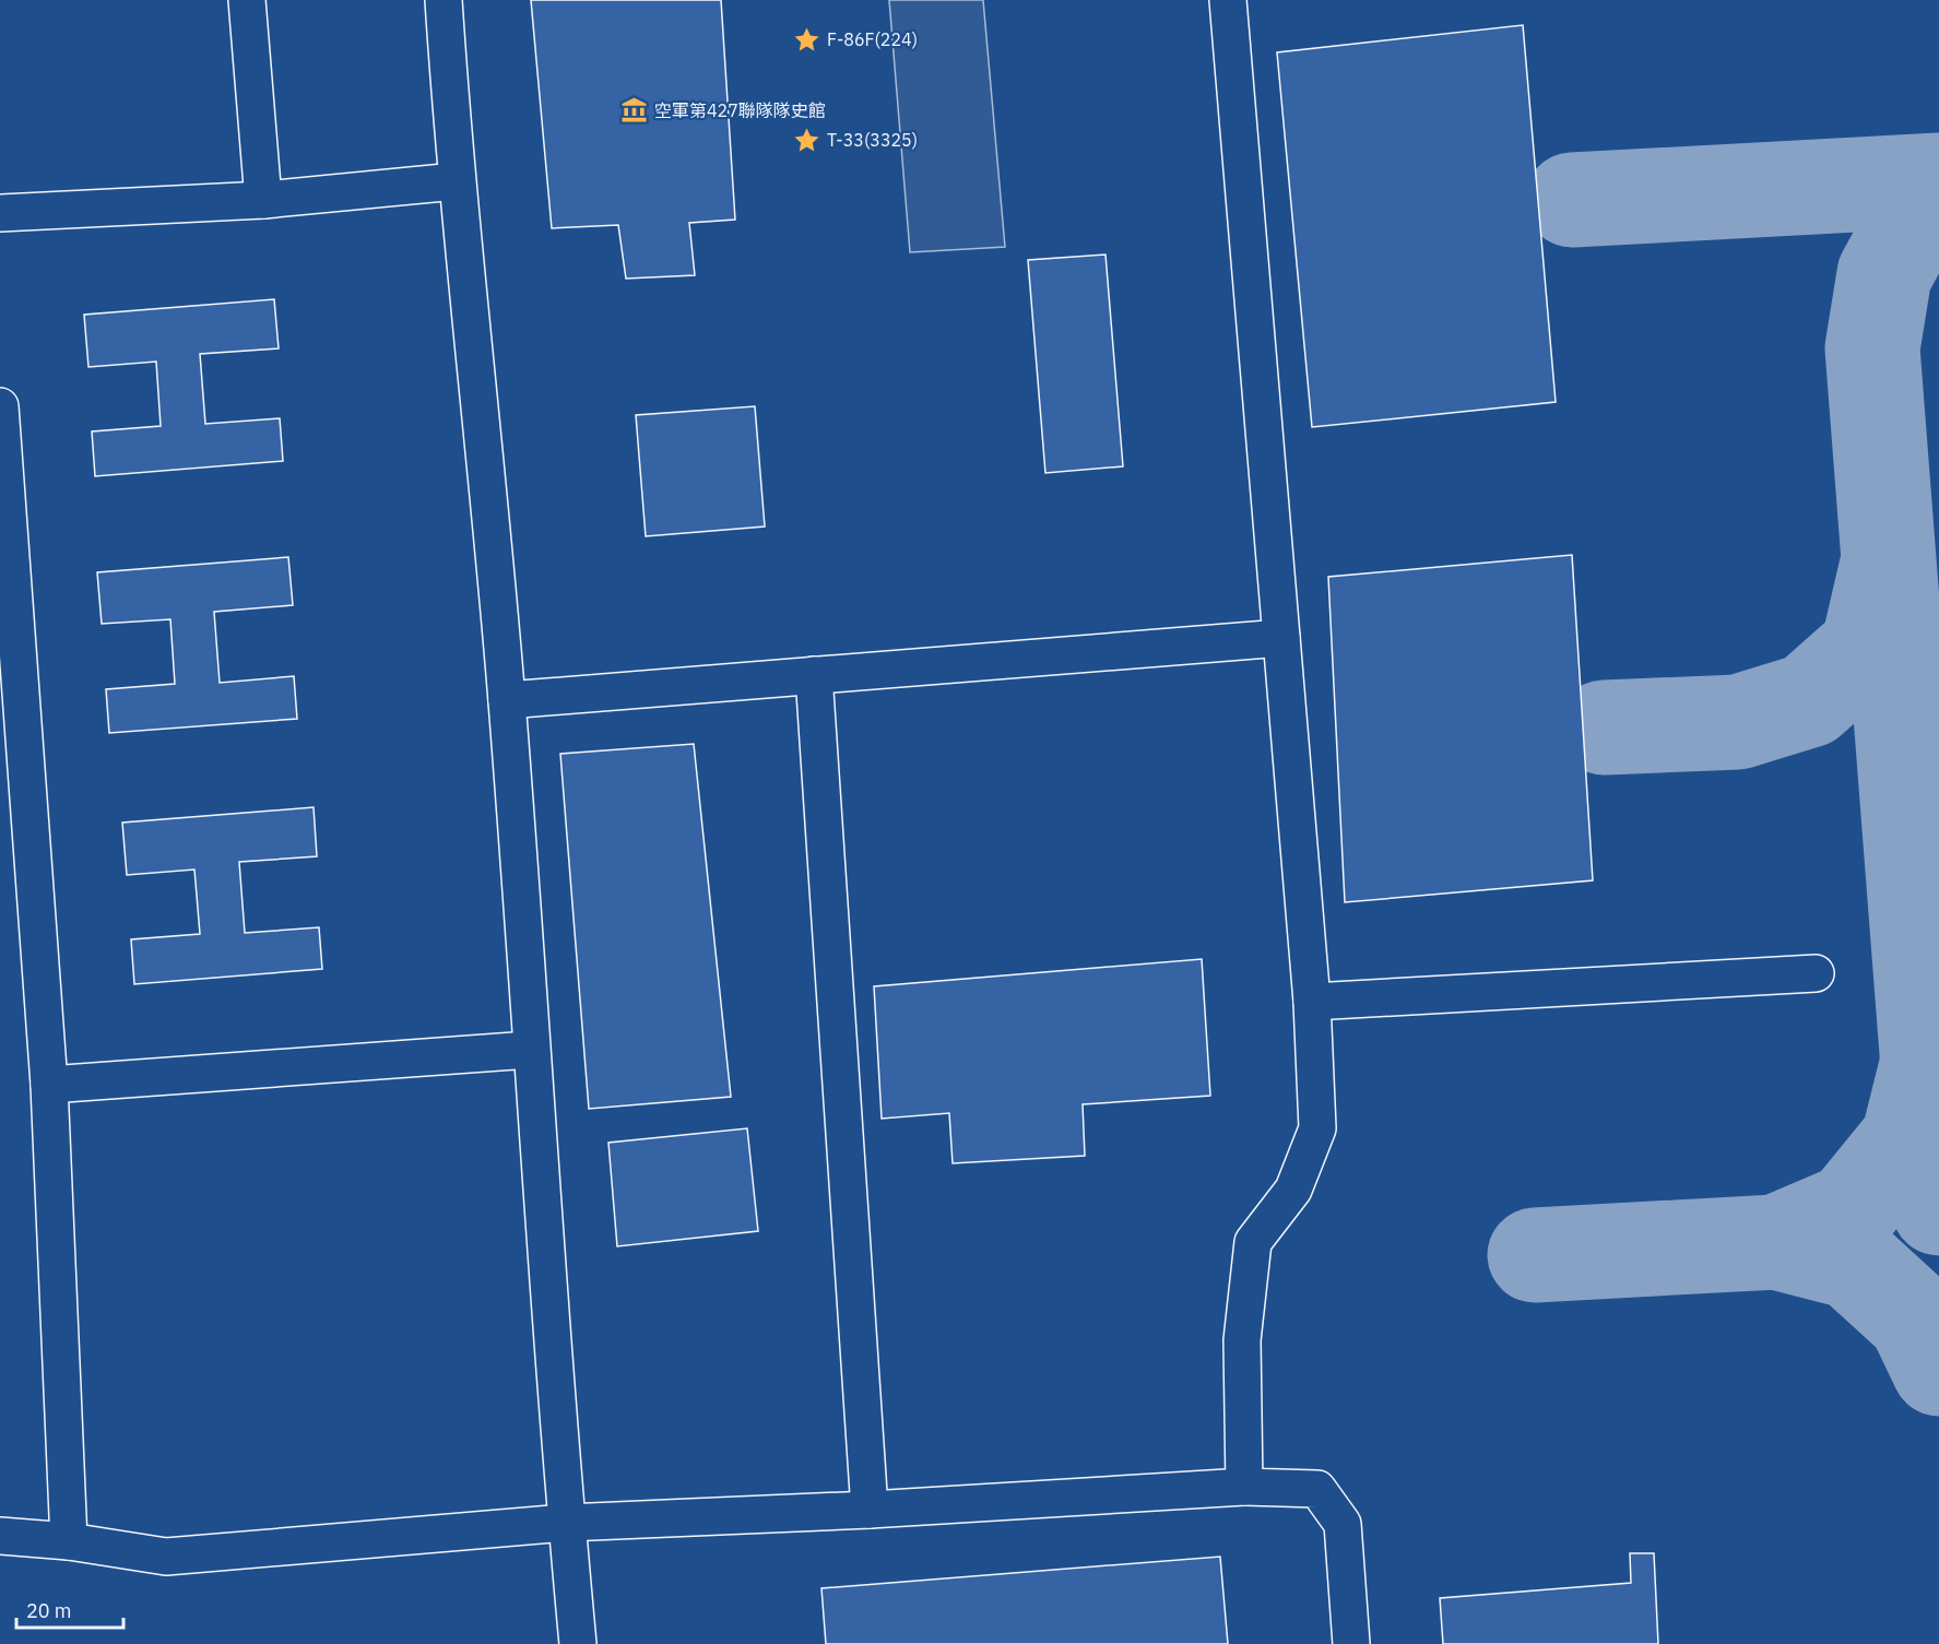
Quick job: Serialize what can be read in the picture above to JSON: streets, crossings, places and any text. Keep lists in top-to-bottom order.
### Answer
{
  "places": {
    "place": ["F-86F(224)", "T-33(3325)"],
    "museum": ["空軍第427聯隊隊史館"]
  },
  "scale_bar": "20 m"
}
